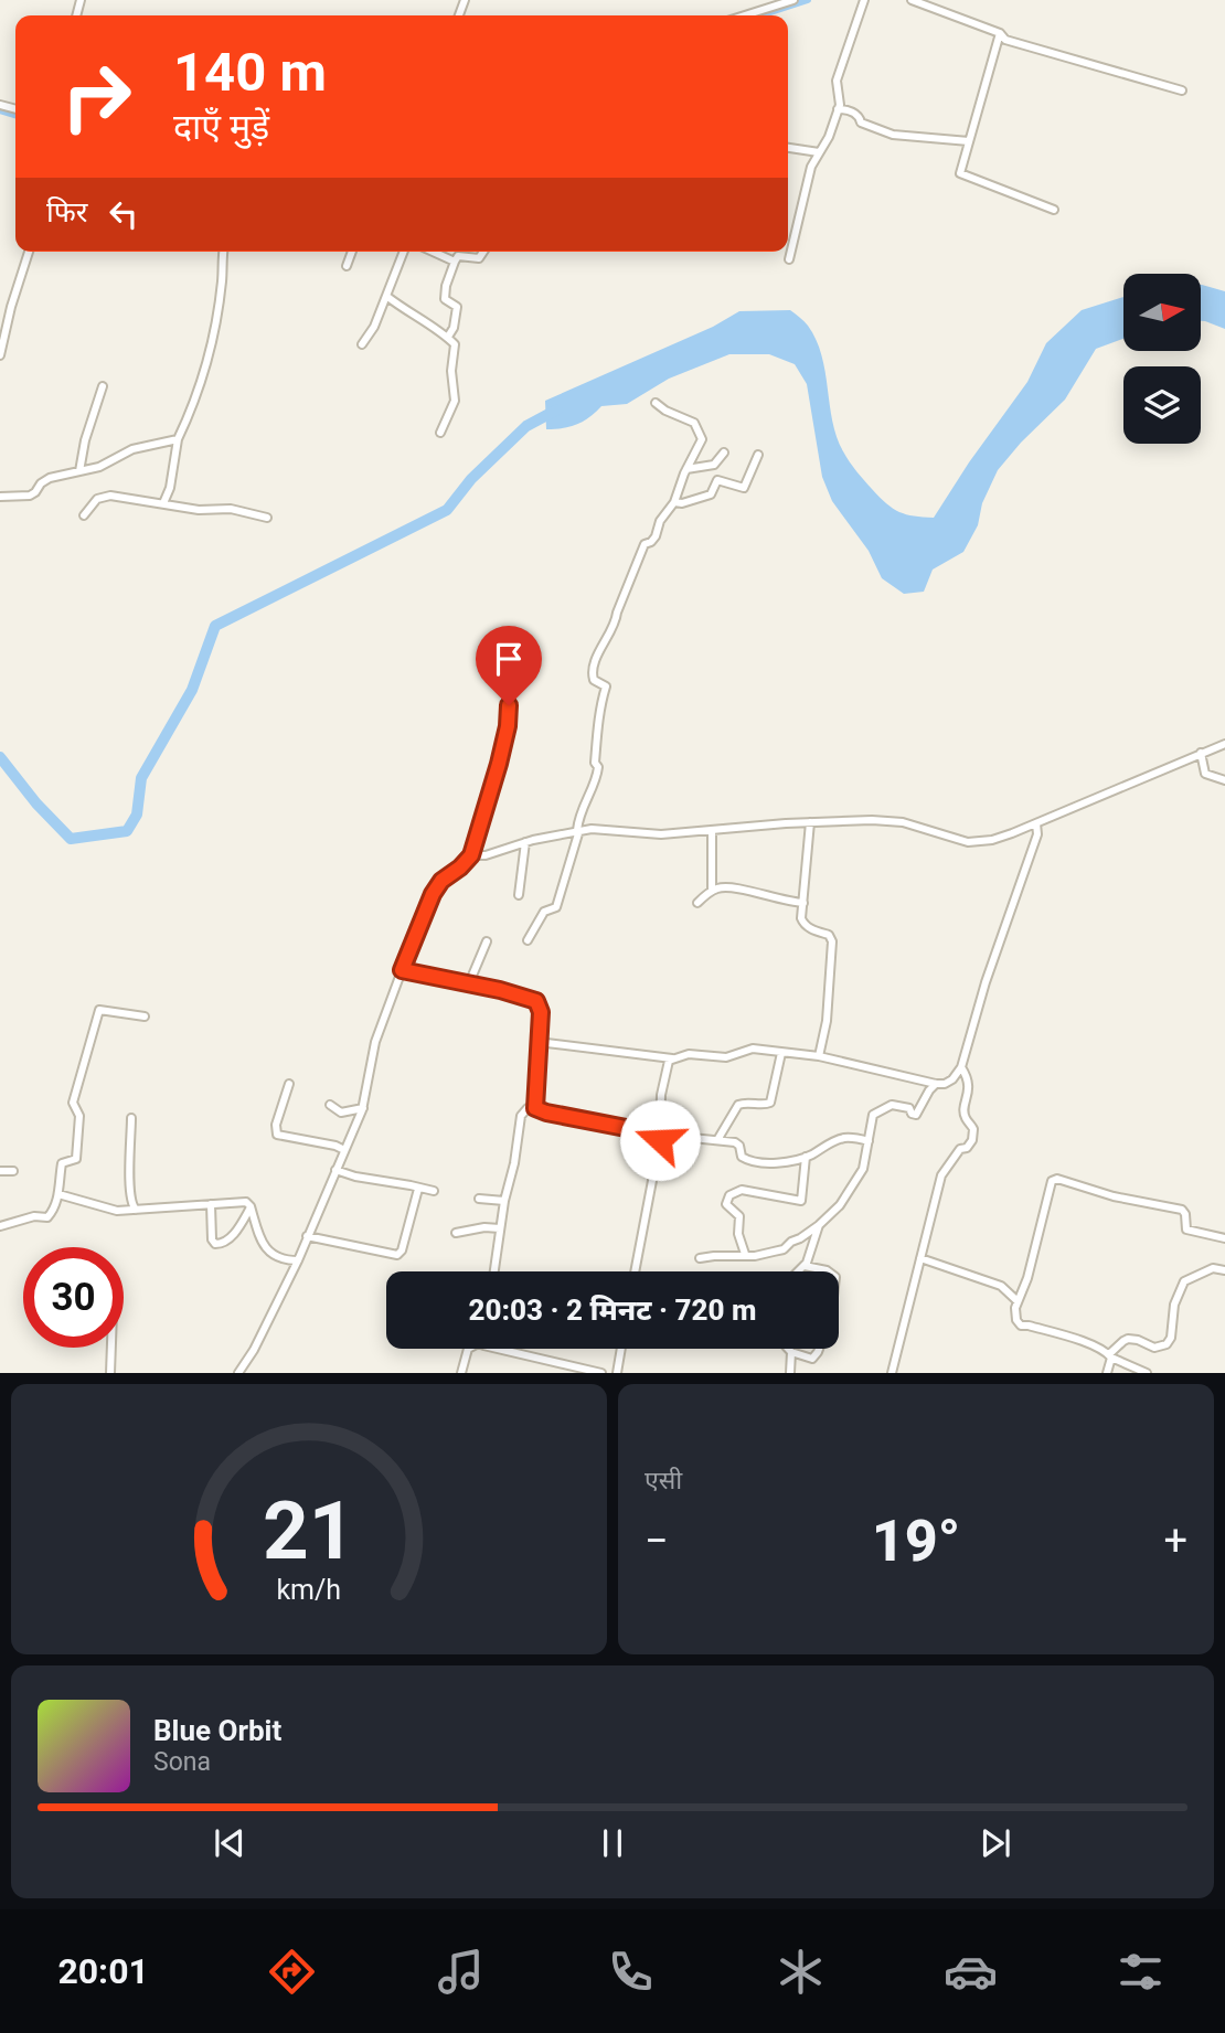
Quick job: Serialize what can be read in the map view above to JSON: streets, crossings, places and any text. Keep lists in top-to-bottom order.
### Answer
{
  "north": "right",
  "page": {
    "turn": ["140 m", "दाएँ मुड़ें"],
    "then": "फिर",
    "limit": "30",
    "trip": "20:03 · 2 मिनट · 720 m",
    "tile": "एसी",
    "heat": ["−", "19°", "+"],
    "song": ["Blue Orbit", "Sona"],
    "tabs": "20:01",
    "gauge": ["21", "km/h"]
  }
}
